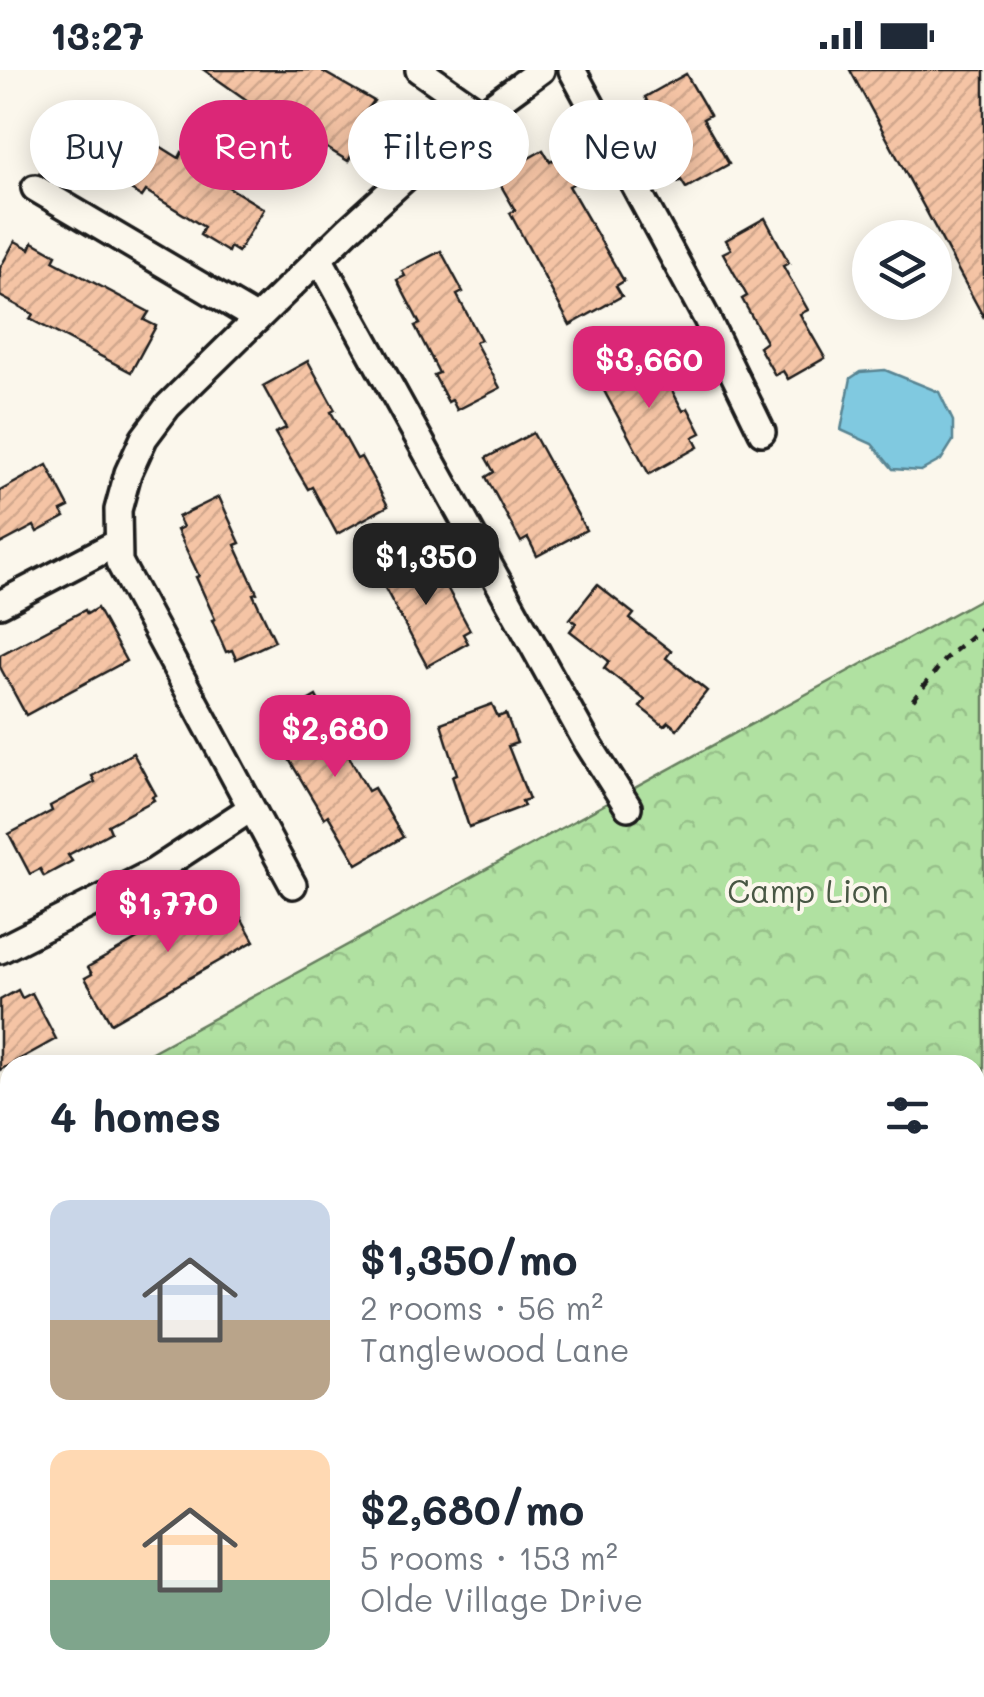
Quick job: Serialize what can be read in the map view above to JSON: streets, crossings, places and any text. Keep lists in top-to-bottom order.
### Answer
{
  "parks": ["Camp Lion"],
  "page": {
    "status": "13:27",
    "chip": [
      "Buy",
      "Rent",
      "Filters",
      "New"
    ],
    "price": [
      "$3,660",
      "$1,350",
      "$2,680",
      "$1,770"
    ],
    "heading": "4 homes",
    "list": [
      {
        "name": "$1,350/mo",
        "note": "2 rooms · 56 m² · Tanglewood Lane"
      },
      {
        "name": "$2,680/mo",
        "note": "5 rooms · 153 m² · Olde Village Drive"
      }
    ]
  }
}
